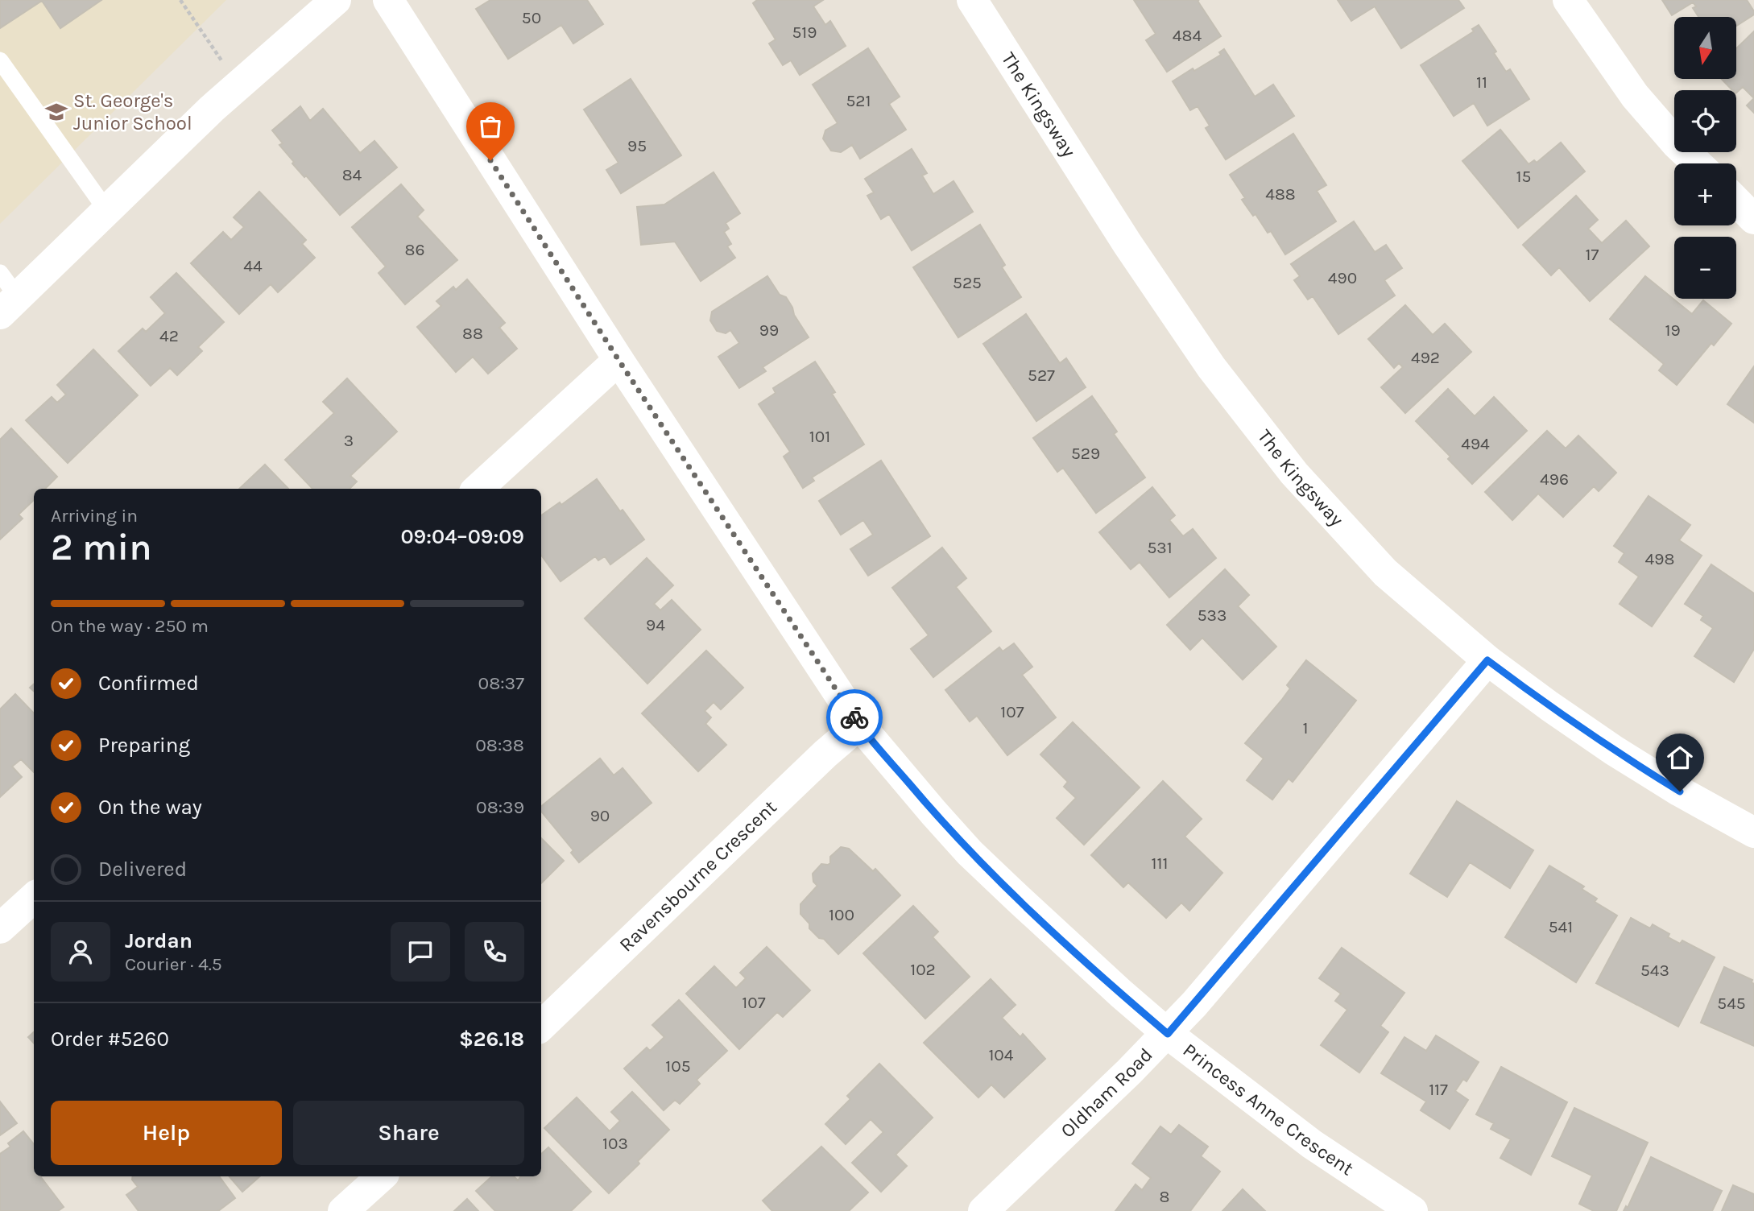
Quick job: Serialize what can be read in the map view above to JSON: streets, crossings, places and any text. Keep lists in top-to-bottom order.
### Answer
{
  "streets": {
    "street": [
      "The Kingsway",
      "Ravensbourne Crescent",
      "Oldham Road",
      "Princess Anne Crescent"
    ]
  },
  "crossings": [
    ["The Kingsway", "Oldham Road"],
    ["Ravensbourne Crescent", "Princess Anne Crescent"],
    ["Oldham Road", "Princess Anne Crescent"]
  ],
  "places": {
    "school or university": ["St. George's Junior School"]
  },
  "house_numbers": [
    "50",
    "519",
    "484",
    "11",
    "521",
    "95",
    "84",
    "15",
    "488",
    "86",
    "17",
    "44",
    "490",
    "525",
    "99",
    "19",
    "88",
    "42",
    "492",
    "527",
    "101",
    "3",
    "494",
    "529",
    "496",
    "531",
    "498",
    "533",
    "94",
    "107",
    "1",
    "90",
    "111",
    "100",
    "541",
    "102",
    "543",
    "107",
    "545",
    "104",
    "105",
    "117",
    "103",
    "8"
  ],
  "north": "bottom",
  "page": {
    "map_buttons": ["+", "−"],
    "heading": ["2 min", "Arriving in", "09:04–09:09"],
    "panel": [
      "Jordan",
      "Courier · 4.5",
      "Order #5260",
      "$26.18"
    ],
    "bar": "On the way · 250 m",
    "list": [
      ["Confirmed", "08:37"],
      ["Preparing", "08:38"],
      ["On the way", "08:39"],
      "Delivered"
    ],
    "buttons": ["Help", "Share"]
  }
}
